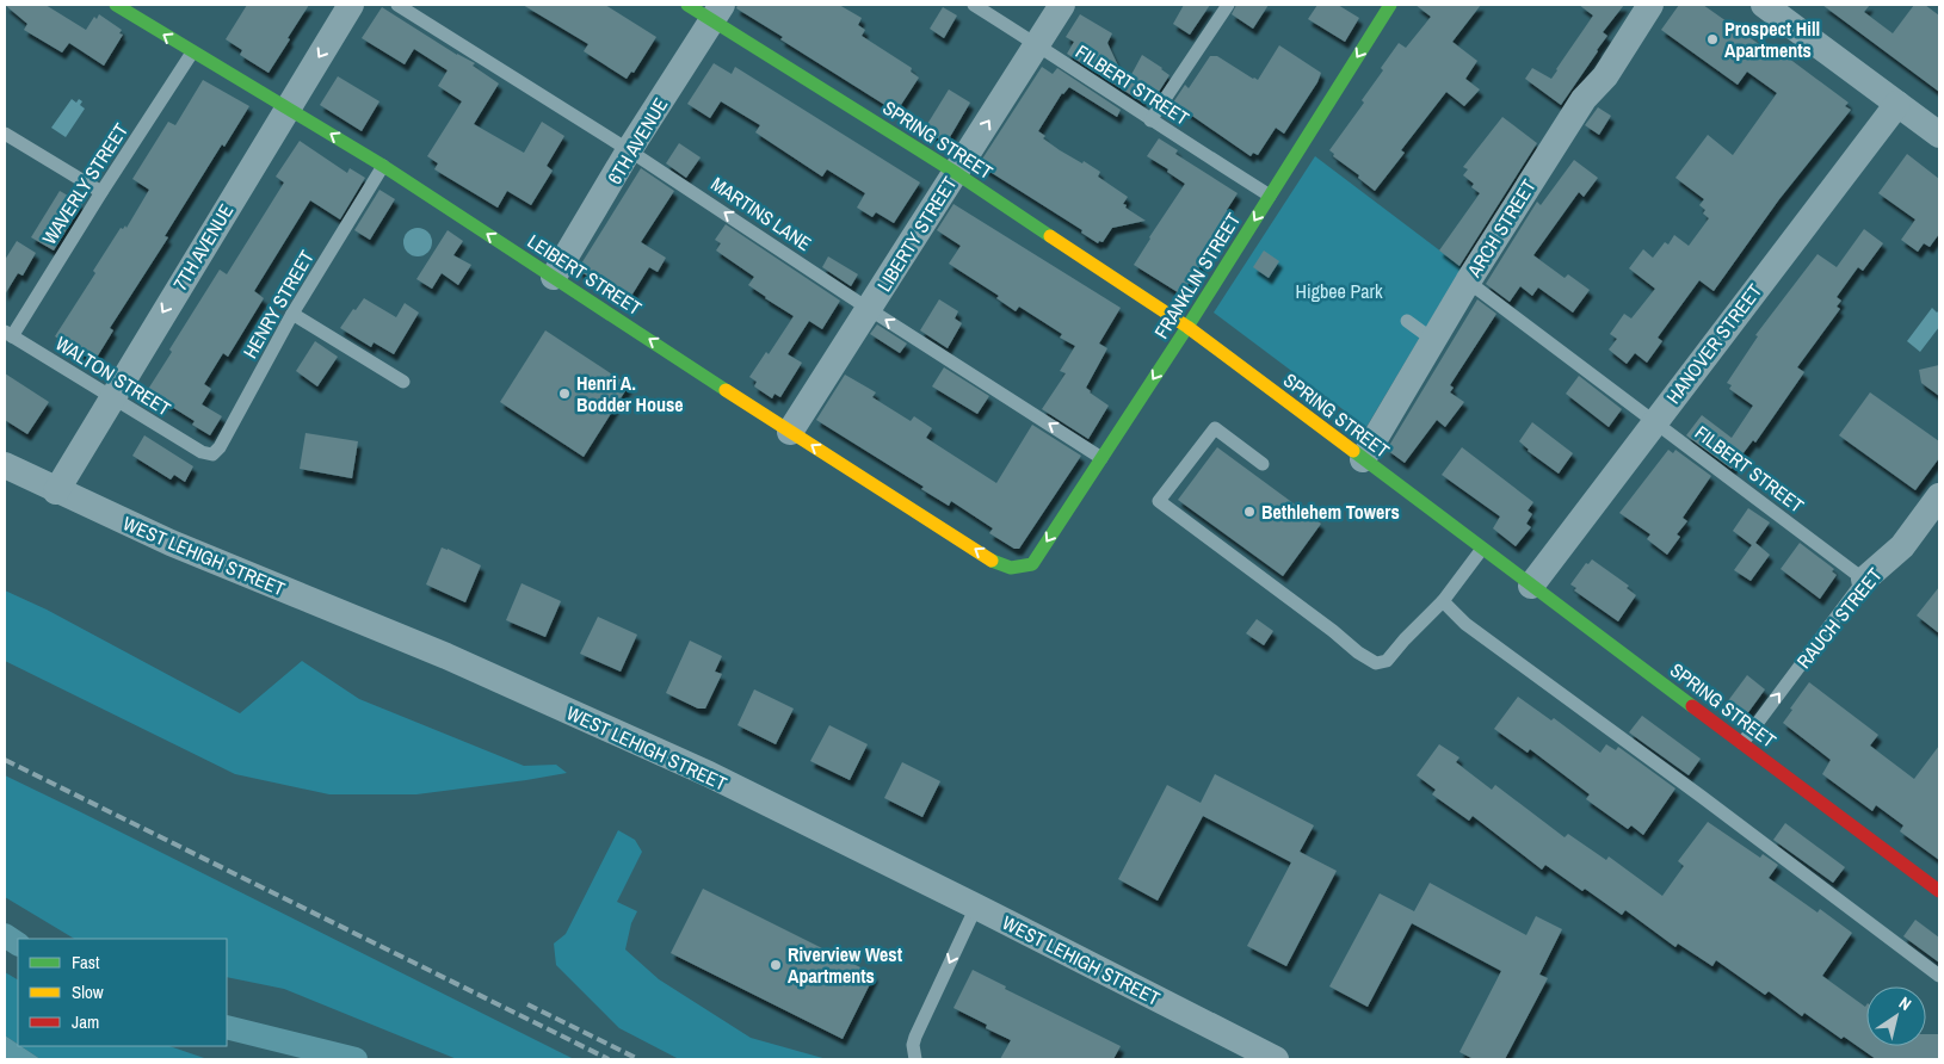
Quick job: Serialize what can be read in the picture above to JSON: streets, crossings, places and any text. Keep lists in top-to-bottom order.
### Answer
{
  "streets": {
    "street": [
      "SPRING STREET",
      "6TH AVENUE",
      "ARCH STREET",
      "LIBERTY STREET",
      "7TH AVENUE",
      "LEIBERT STREET",
      "FRANKLIN STREET",
      "HANOVER STREET",
      "WEST LEHIGH STREET",
      "RAUCH STREET"
    ],
    "lane": [
      "FILBERT STREET",
      "WAVERLY STREET",
      "MARTINS LANE",
      "HENRY STREET",
      "WALTON STREET"
    ]
  },
  "crossings": [
    ["FILBERT STREET", "ARCH STREET"],
    ["FILBERT STREET", "LIBERTY STREET"],
    ["FILBERT STREET", "FRANKLIN STREET"],
    ["FILBERT STREET", "HANOVER STREET"],
    ["FILBERT STREET", "RAUCH STREET"],
    ["SPRING STREET", "6TH AVENUE"],
    ["SPRING STREET", "ARCH STREET"],
    ["SPRING STREET", "LIBERTY STREET"],
    ["SPRING STREET", "FRANKLIN STREET"],
    ["SPRING STREET", "HANOVER STREET"],
    ["SPRING STREET", "RAUCH STREET"],
    ["6TH AVENUE", "MARTINS LANE"],
    ["6TH AVENUE", "LEIBERT STREET"],
    ["WAVERLY STREET", "LEIBERT STREET"],
    ["WAVERLY STREET", "WALTON STREET"],
    ["MARTINS LANE", "LIBERTY STREET"],
    ["MARTINS LANE", "FRANKLIN STREET"],
    ["LIBERTY STREET", "LEIBERT STREET"],
    ["7TH AVENUE", "LEIBERT STREET"],
    ["7TH AVENUE", "WALTON STREET"],
    ["7TH AVENUE", "WEST LEHIGH STREET"],
    ["LEIBERT STREET", "FRANKLIN STREET"],
    ["LEIBERT STREET", "HENRY STREET"],
    ["HENRY STREET", "WALTON STREET"]
  ],
  "one_way": [
    "MARTINS LANE",
    "7TH AVENUE",
    "LEIBERT STREET",
    "FRANKLIN STREET",
    "RAUCH STREET"
  ],
  "parks": ["Higbee Park"],
  "places": [
    "Prospect Hill Apartments",
    "Henri A. Bodder House",
    "Bethlehem Towers",
    "Riverview West Apartments"
  ],
  "legend": ["Fast", "Slow", "Jam"],
  "north": "top right"
}
